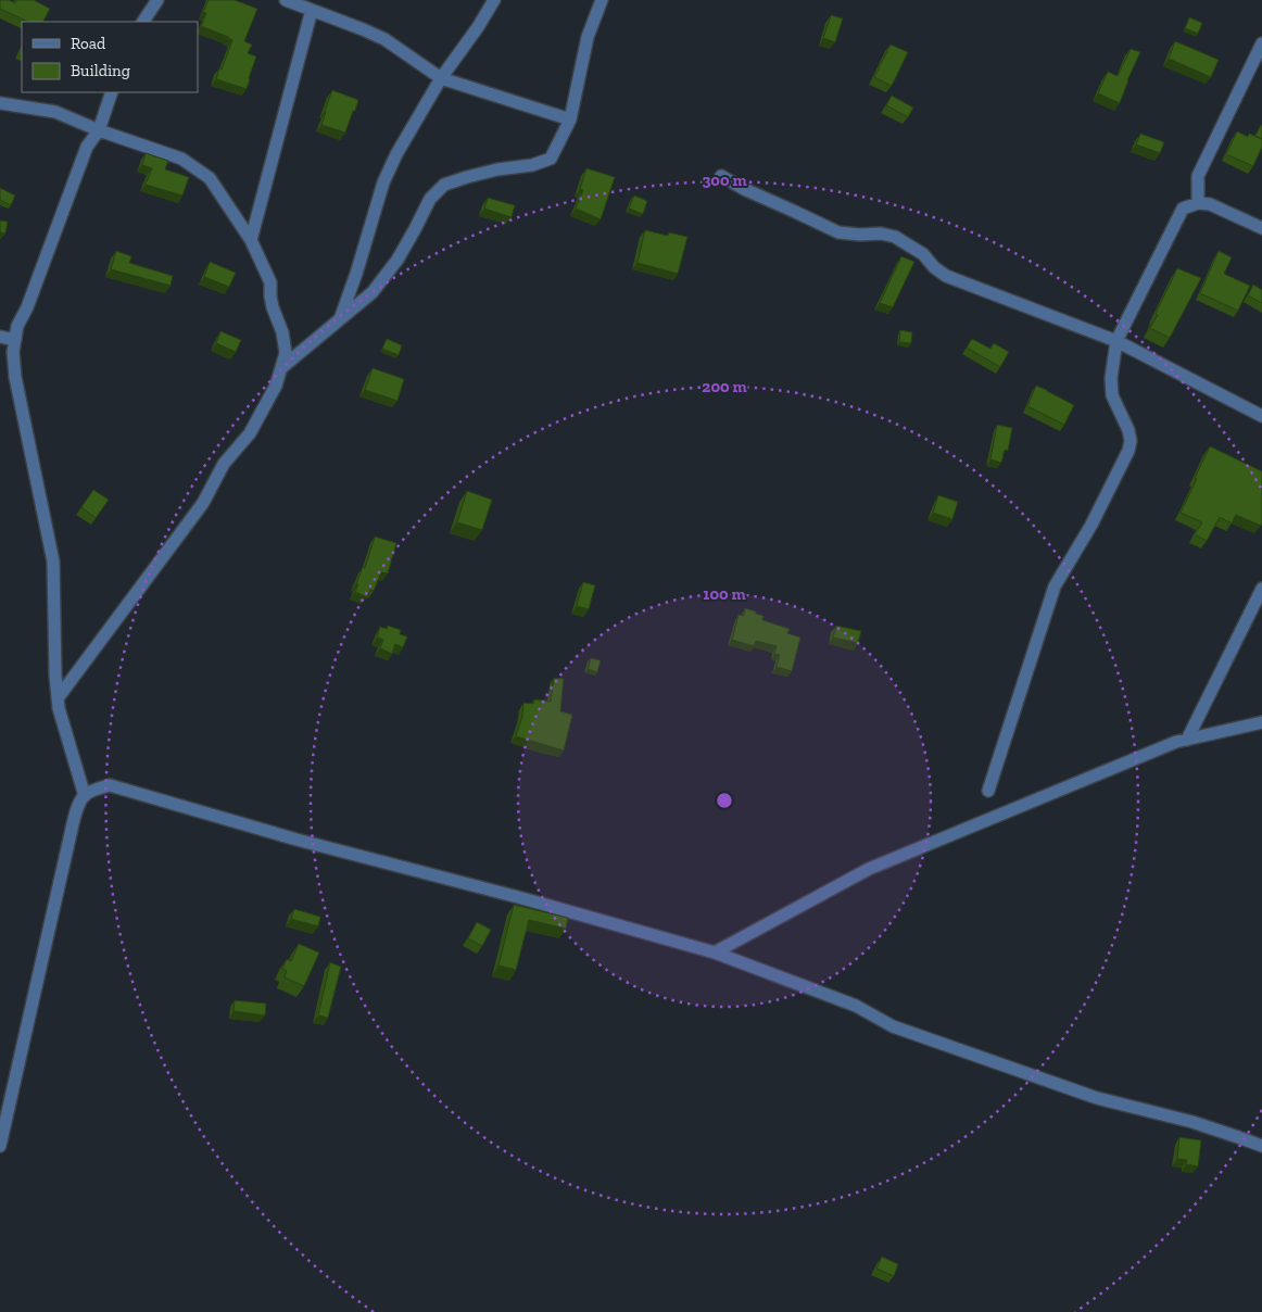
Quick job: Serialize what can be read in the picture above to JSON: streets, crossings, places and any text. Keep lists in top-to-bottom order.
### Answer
{
  "legend": ["Road", "Building"],
  "rings": ["300 m", "200 m", "100 m"]
}
